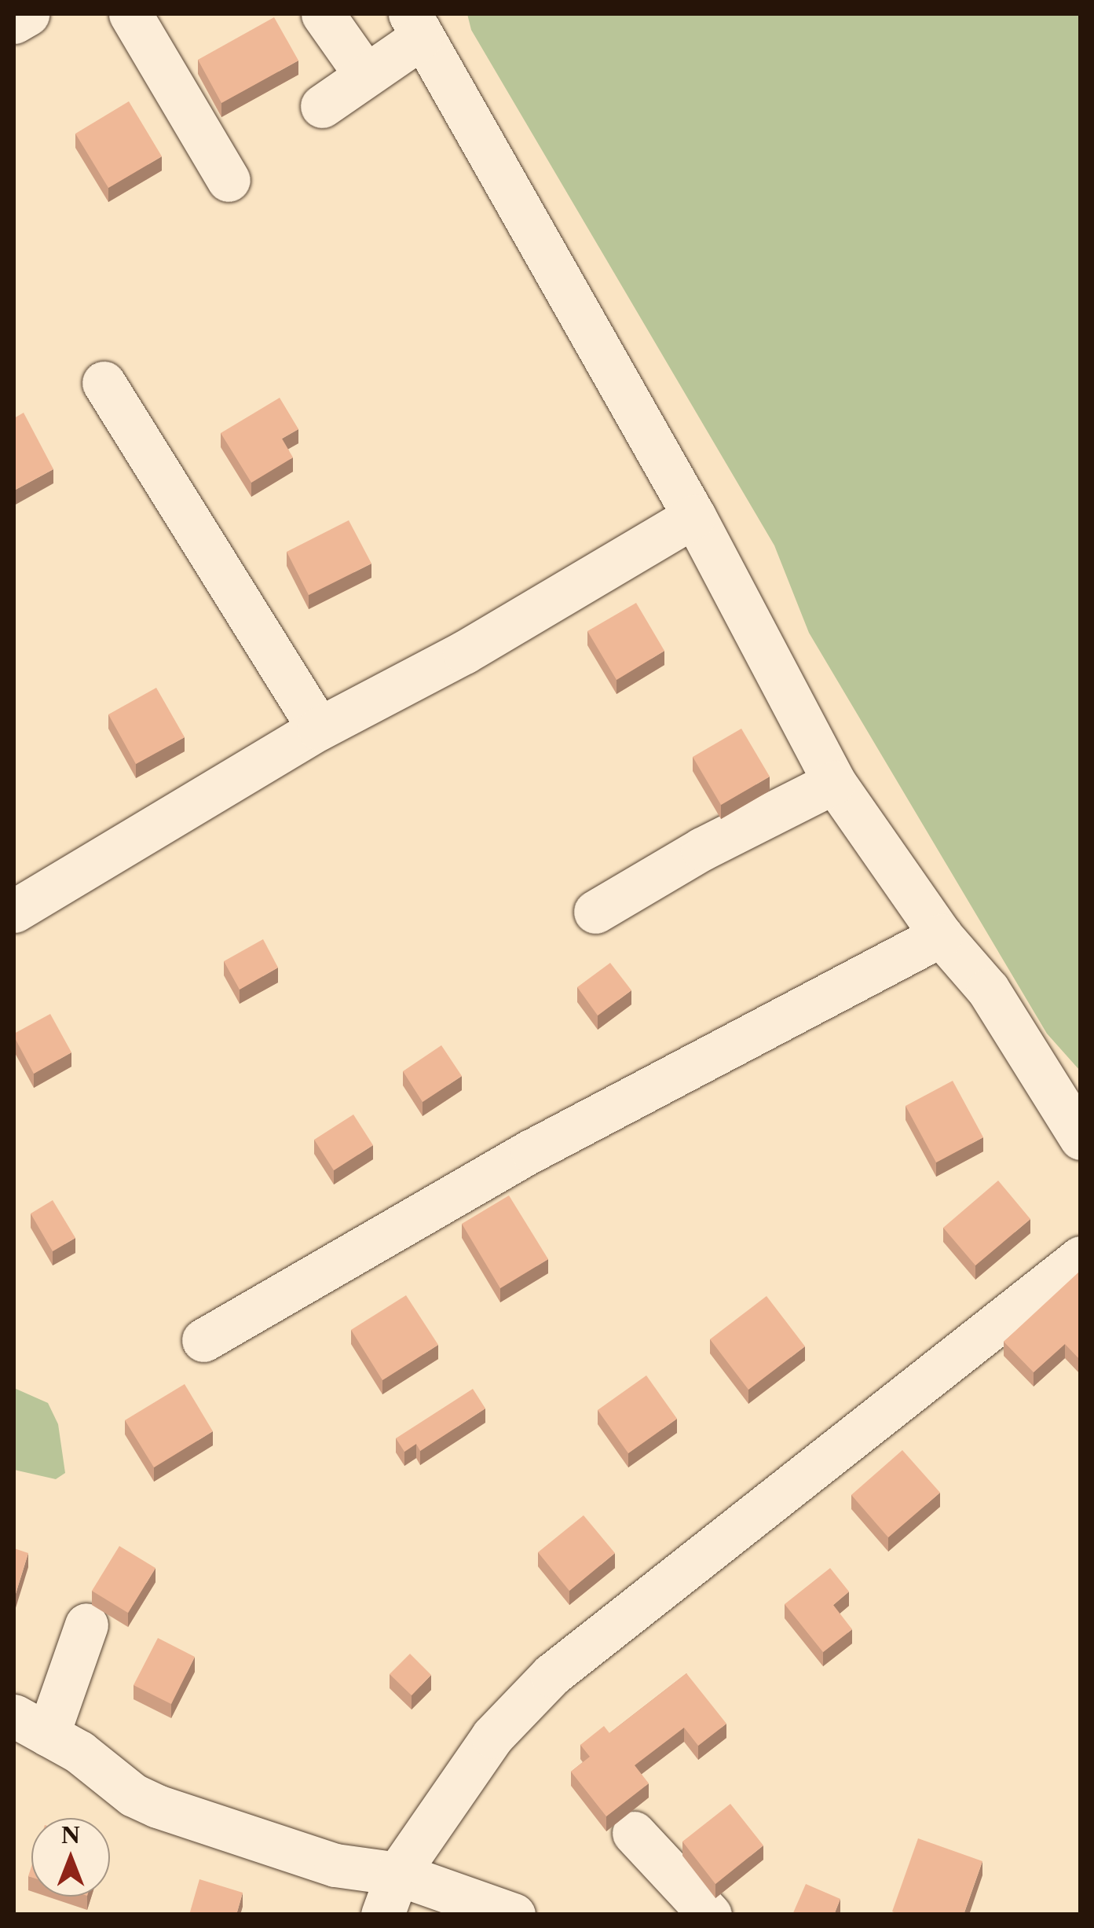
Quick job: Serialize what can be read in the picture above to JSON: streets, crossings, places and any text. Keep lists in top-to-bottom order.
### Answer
{
  "north": "top"
}
